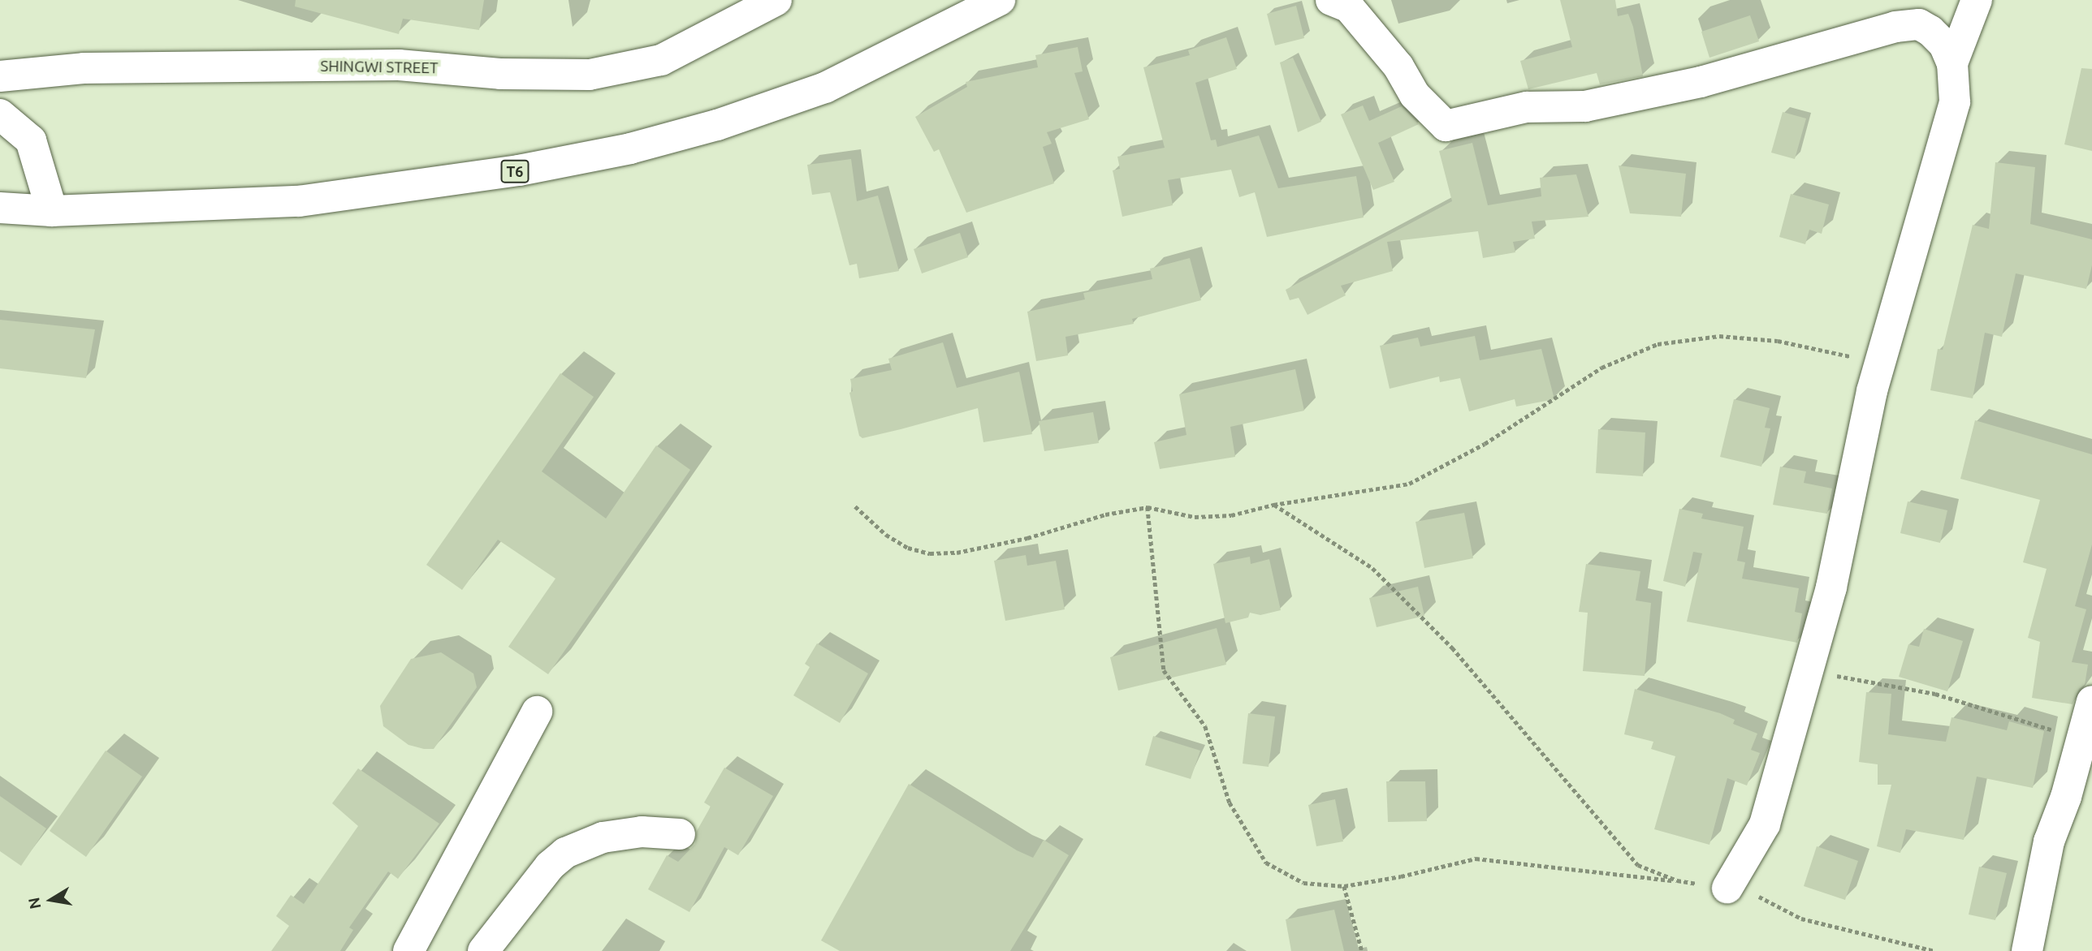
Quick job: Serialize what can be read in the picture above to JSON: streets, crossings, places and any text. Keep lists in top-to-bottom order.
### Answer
{
  "streets": {
    "main road": ["SHINGWI STREET", "T6"]
  },
  "north": "left"
}
